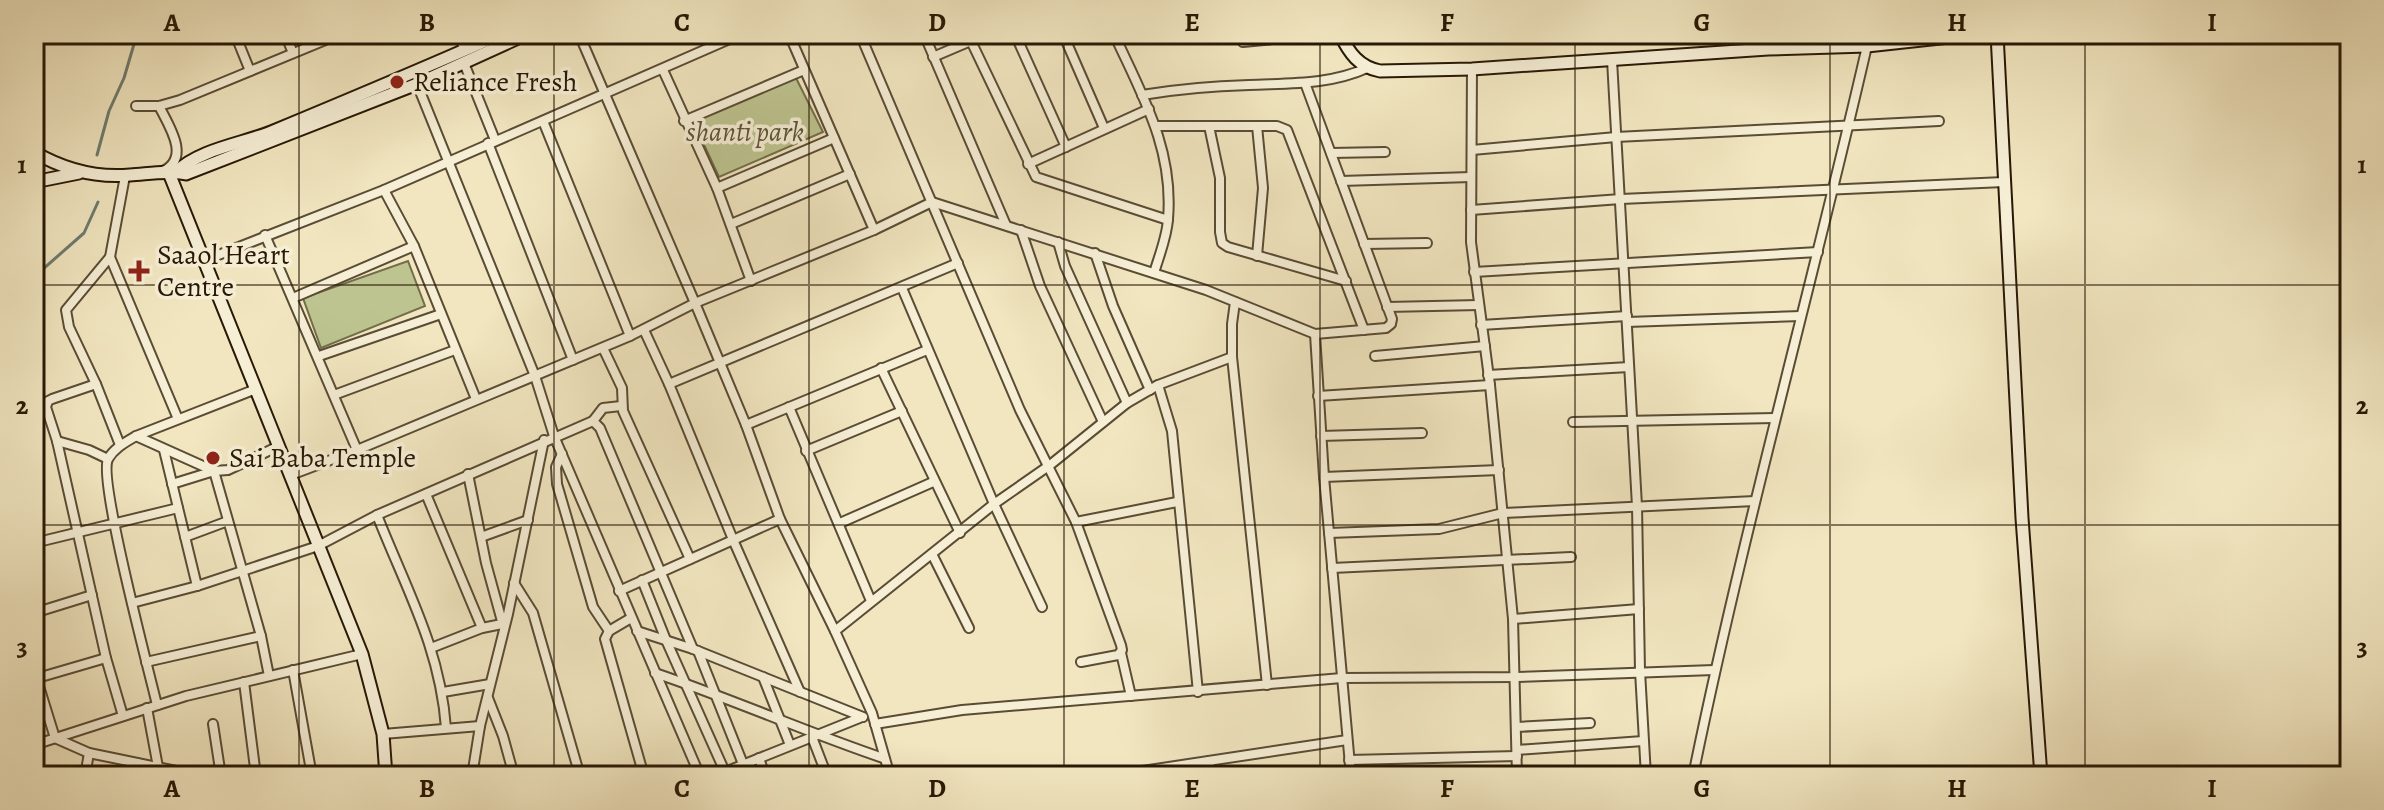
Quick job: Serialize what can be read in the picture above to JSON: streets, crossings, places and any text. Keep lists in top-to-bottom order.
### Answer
{
  "parks": ["shanti park"],
  "places": {
    "other": ["Reliance Fresh", "Sai Baba Temple"],
    "health": ["Saaol Heart Centre"]
  },
  "grid": {
    "columns": [
      "A",
      "B",
      "C",
      "D",
      "E",
      "F",
      "G",
      "H",
      "I"
    ],
    "rows": ["1", "2", "3"]
  }
}
